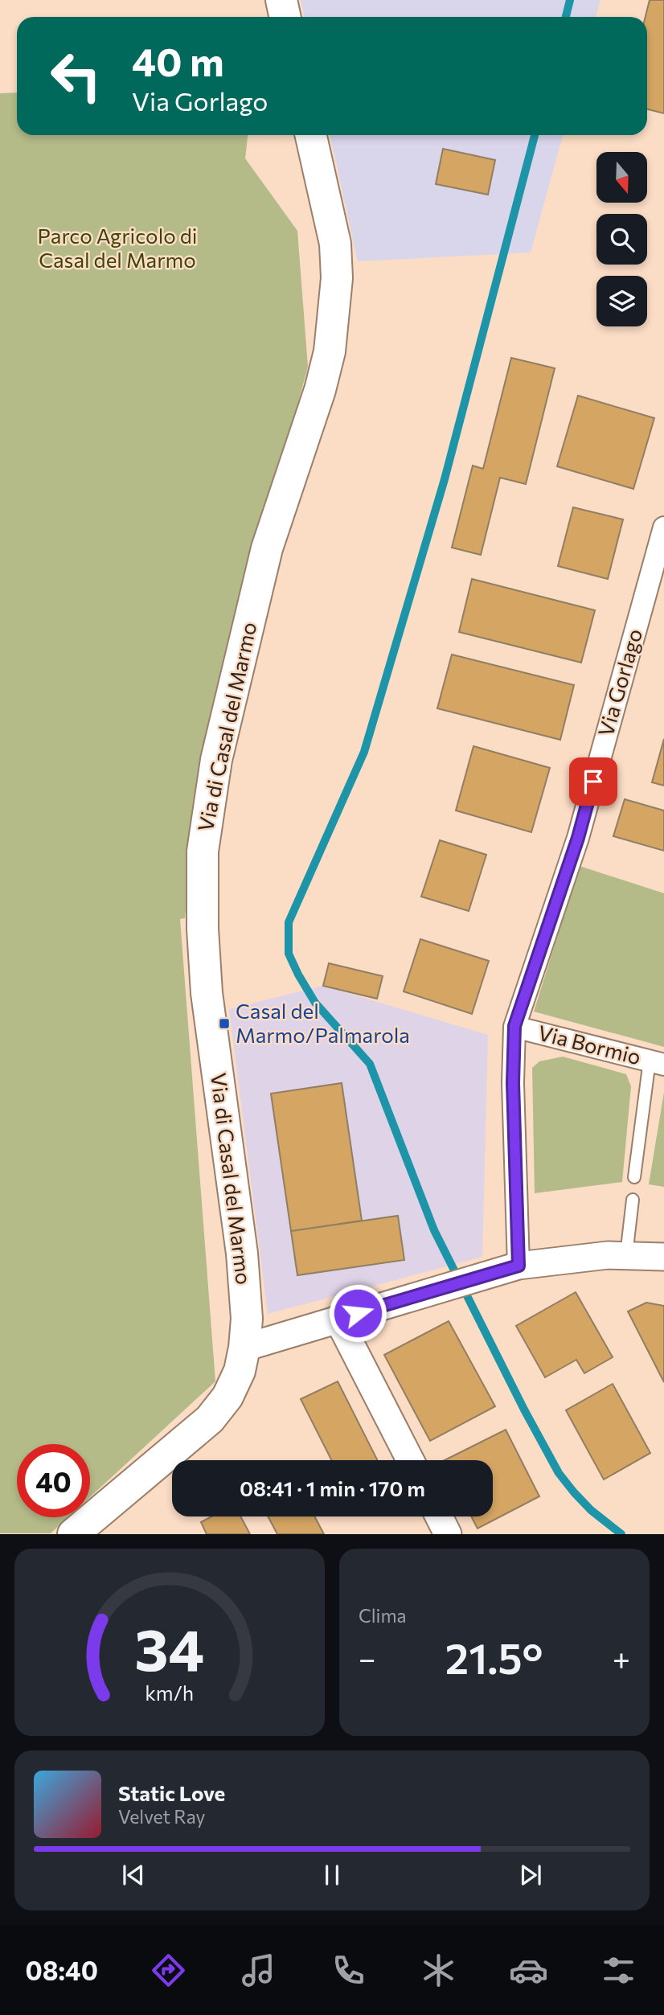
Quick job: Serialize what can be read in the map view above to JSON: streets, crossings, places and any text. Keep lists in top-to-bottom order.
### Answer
{
  "streets": {
    "main road": ["Via di Casal del Marmo"],
    "street": ["Via Gorlago", "Via Bormio"]
  },
  "crossings": [
    ["Via Gorlago", "Via Bormio"]
  ],
  "parks": ["Parco Agricolo di Casal del Marmo"],
  "places": {
    "transit": ["Casal del Marmo/Palmarola"]
  },
  "north": "bottom",
  "page": {
    "turn": ["40 m", "Via Gorlago"],
    "limit": "40",
    "trip": "08:41 · 1 min · 170 m",
    "tile": "Clima",
    "heat": ["−", "21.5°", "+"],
    "song": ["Static Love", "Velvet Ray"],
    "tabs": "08:40",
    "gauge": ["34", "km/h"]
  }
}
